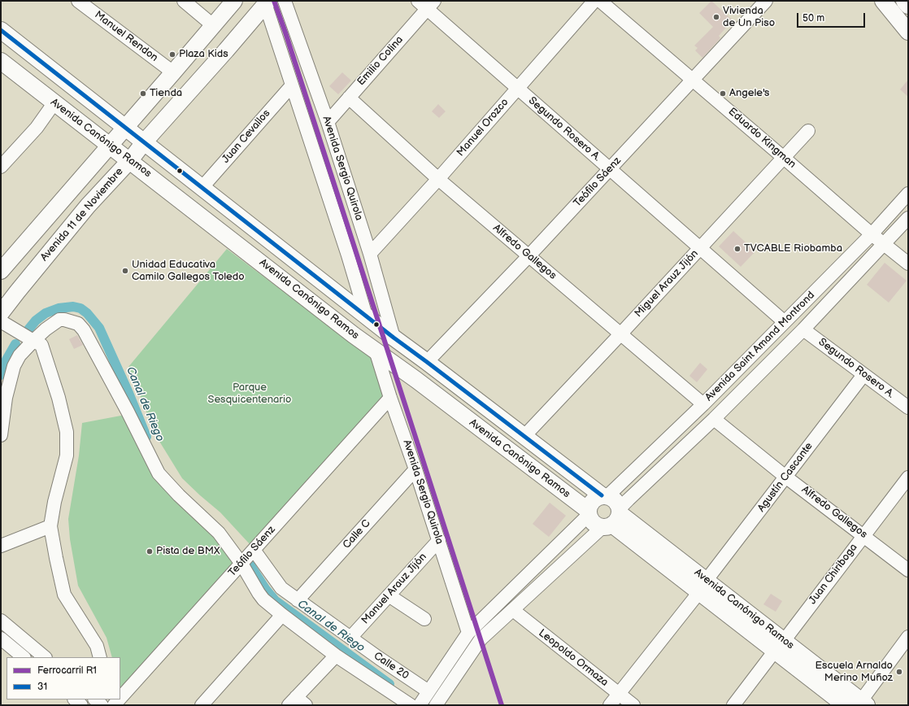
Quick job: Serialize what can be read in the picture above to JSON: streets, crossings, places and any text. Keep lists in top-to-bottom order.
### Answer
{
  "streets": {
    "main road": ["Avenida Canónigo Ramos", "Avenida 11 de Noviembre"],
    "street": [
      "Manuel Rendon",
      "Emilio Colina",
      "Manuel Orozco",
      "Segundo Rosero A.",
      "Juan Cevallos",
      "Eduardo Kingman",
      "Avenida Sergio Quirola",
      "Teófilo Sáenz",
      "Alfredo Gallegos",
      "Miguel Arauz Jijón",
      "Avenida Saint Amand Montrond",
      "Agustín Cascante",
      "Calle C",
      "Juan Chiriboga",
      "Manuel Arauz Jijón",
      "Leopoldo Ormaza",
      "Calle 20"
    ]
  },
  "crossings": [
    ["Emilio Colina", "Segundo Rosero A."],
    ["Emilio Colina", "Avenida Sergio Quirola"],
    ["Emilio Colina", "Alfredo Gallegos"],
    ["Manuel Orozco", "Segundo Rosero A."],
    ["Manuel Orozco", "Avenida Sergio Quirola"],
    ["Manuel Orozco", "Alfredo Gallegos"],
    ["Segundo Rosero A.", "Teófilo Sáenz"],
    ["Segundo Rosero A.", "Miguel Arauz Jijón"],
    ["Segundo Rosero A.", "Avenida Saint Amand Montrond"],
    ["Segundo Rosero A.", "Agustín Cascante"],
    ["Juan Cevallos", "Avenida Canónigo Ramos"],
    ["Juan Cevallos", "Avenida Sergio Quirola"],
    ["Avenida Canónigo Ramos", "Avenida Sergio Quirola"],
    ["Avenida Canónigo Ramos", "Teófilo Sáenz"],
    ["Avenida Canónigo Ramos", "Avenida 11 de Noviembre"],
    ["Avenida Canónigo Ramos", "Miguel Arauz Jijón"],
    ["Avenida Canónigo Ramos", "Avenida Saint Amand Montrond"],
    ["Avenida Canónigo Ramos", "Agustín Cascante"],
    ["Avenida Canónigo Ramos", "Juan Chiriboga"],
    ["Eduardo Kingman", "Teófilo Sáenz"],
    ["Eduardo Kingman", "Miguel Arauz Jijón"],
    ["Eduardo Kingman", "Avenida Saint Amand Montrond"],
    ["Avenida Sergio Quirola", "Teófilo Sáenz"],
    ["Avenida Sergio Quirola", "Avenida 11 de Noviembre"],
    ["Avenida Sergio Quirola", "Calle C"],
    ["Avenida Sergio Quirola", "Manuel Arauz Jijón"],
    ["Teófilo Sáenz", "Alfredo Gallegos"],
    ["Teófilo Sáenz", "Calle 20"],
    ["Alfredo Gallegos", "Miguel Arauz Jijón"],
    ["Alfredo Gallegos", "Avenida Saint Amand Montrond"],
    ["Alfredo Gallegos", "Agustín Cascante"],
    ["Alfredo Gallegos", "Juan Chiriboga"],
    ["Avenida Saint Amand Montrond", "Leopoldo Ormaza"],
    ["Agustín Cascante", "Leopoldo Ormaza"],
    ["Calle C", "Calle 20"],
    ["Manuel Arauz Jijón", "Calle 20"]
  ],
  "water": ["Canal de Riego"],
  "parks": ["Parque Sesquicentenario"],
  "places": [
    "Vivienda de Un Piso",
    "Plaza Kids",
    "Tienda",
    "Angele's",
    "TVCABLE Riobamba",
    "Unidad Educativa Camilo Gallegos Toledo",
    "Pista de BMX",
    "Escuela Arnaldo Merino Muñoz"
  ],
  "lines": ["rail line R1", "transit line 31"],
  "legend": ["Ferrocarril R1", "31"],
  "scale_bar": "50 m"
}
